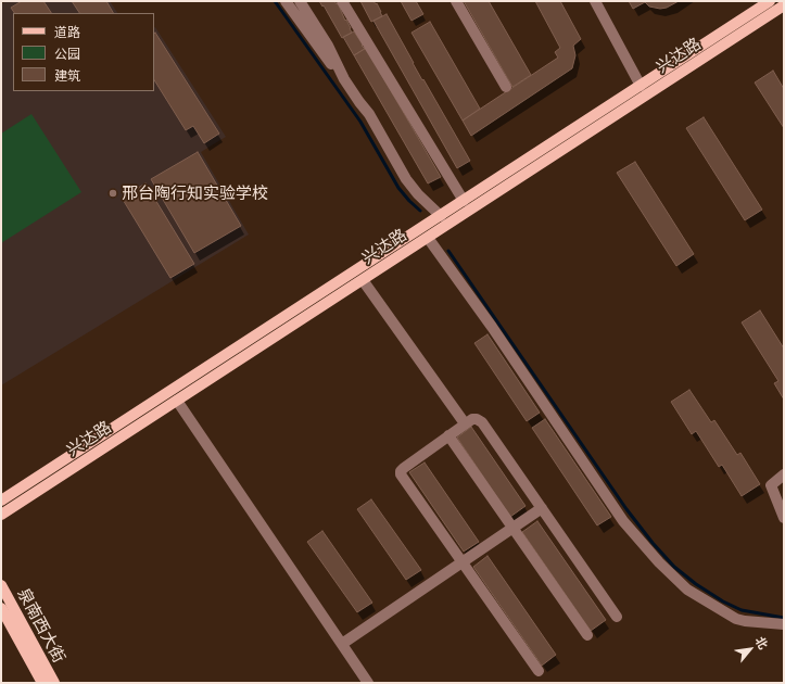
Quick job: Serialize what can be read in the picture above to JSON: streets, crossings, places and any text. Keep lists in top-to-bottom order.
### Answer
{
  "streets": {
    "main road": ["兴达路", "泉南西大街"]
  },
  "places": ["邢台陶行知实验学校"],
  "legend": ["道路", "公园", "建筑"],
  "north": "top right"
}
